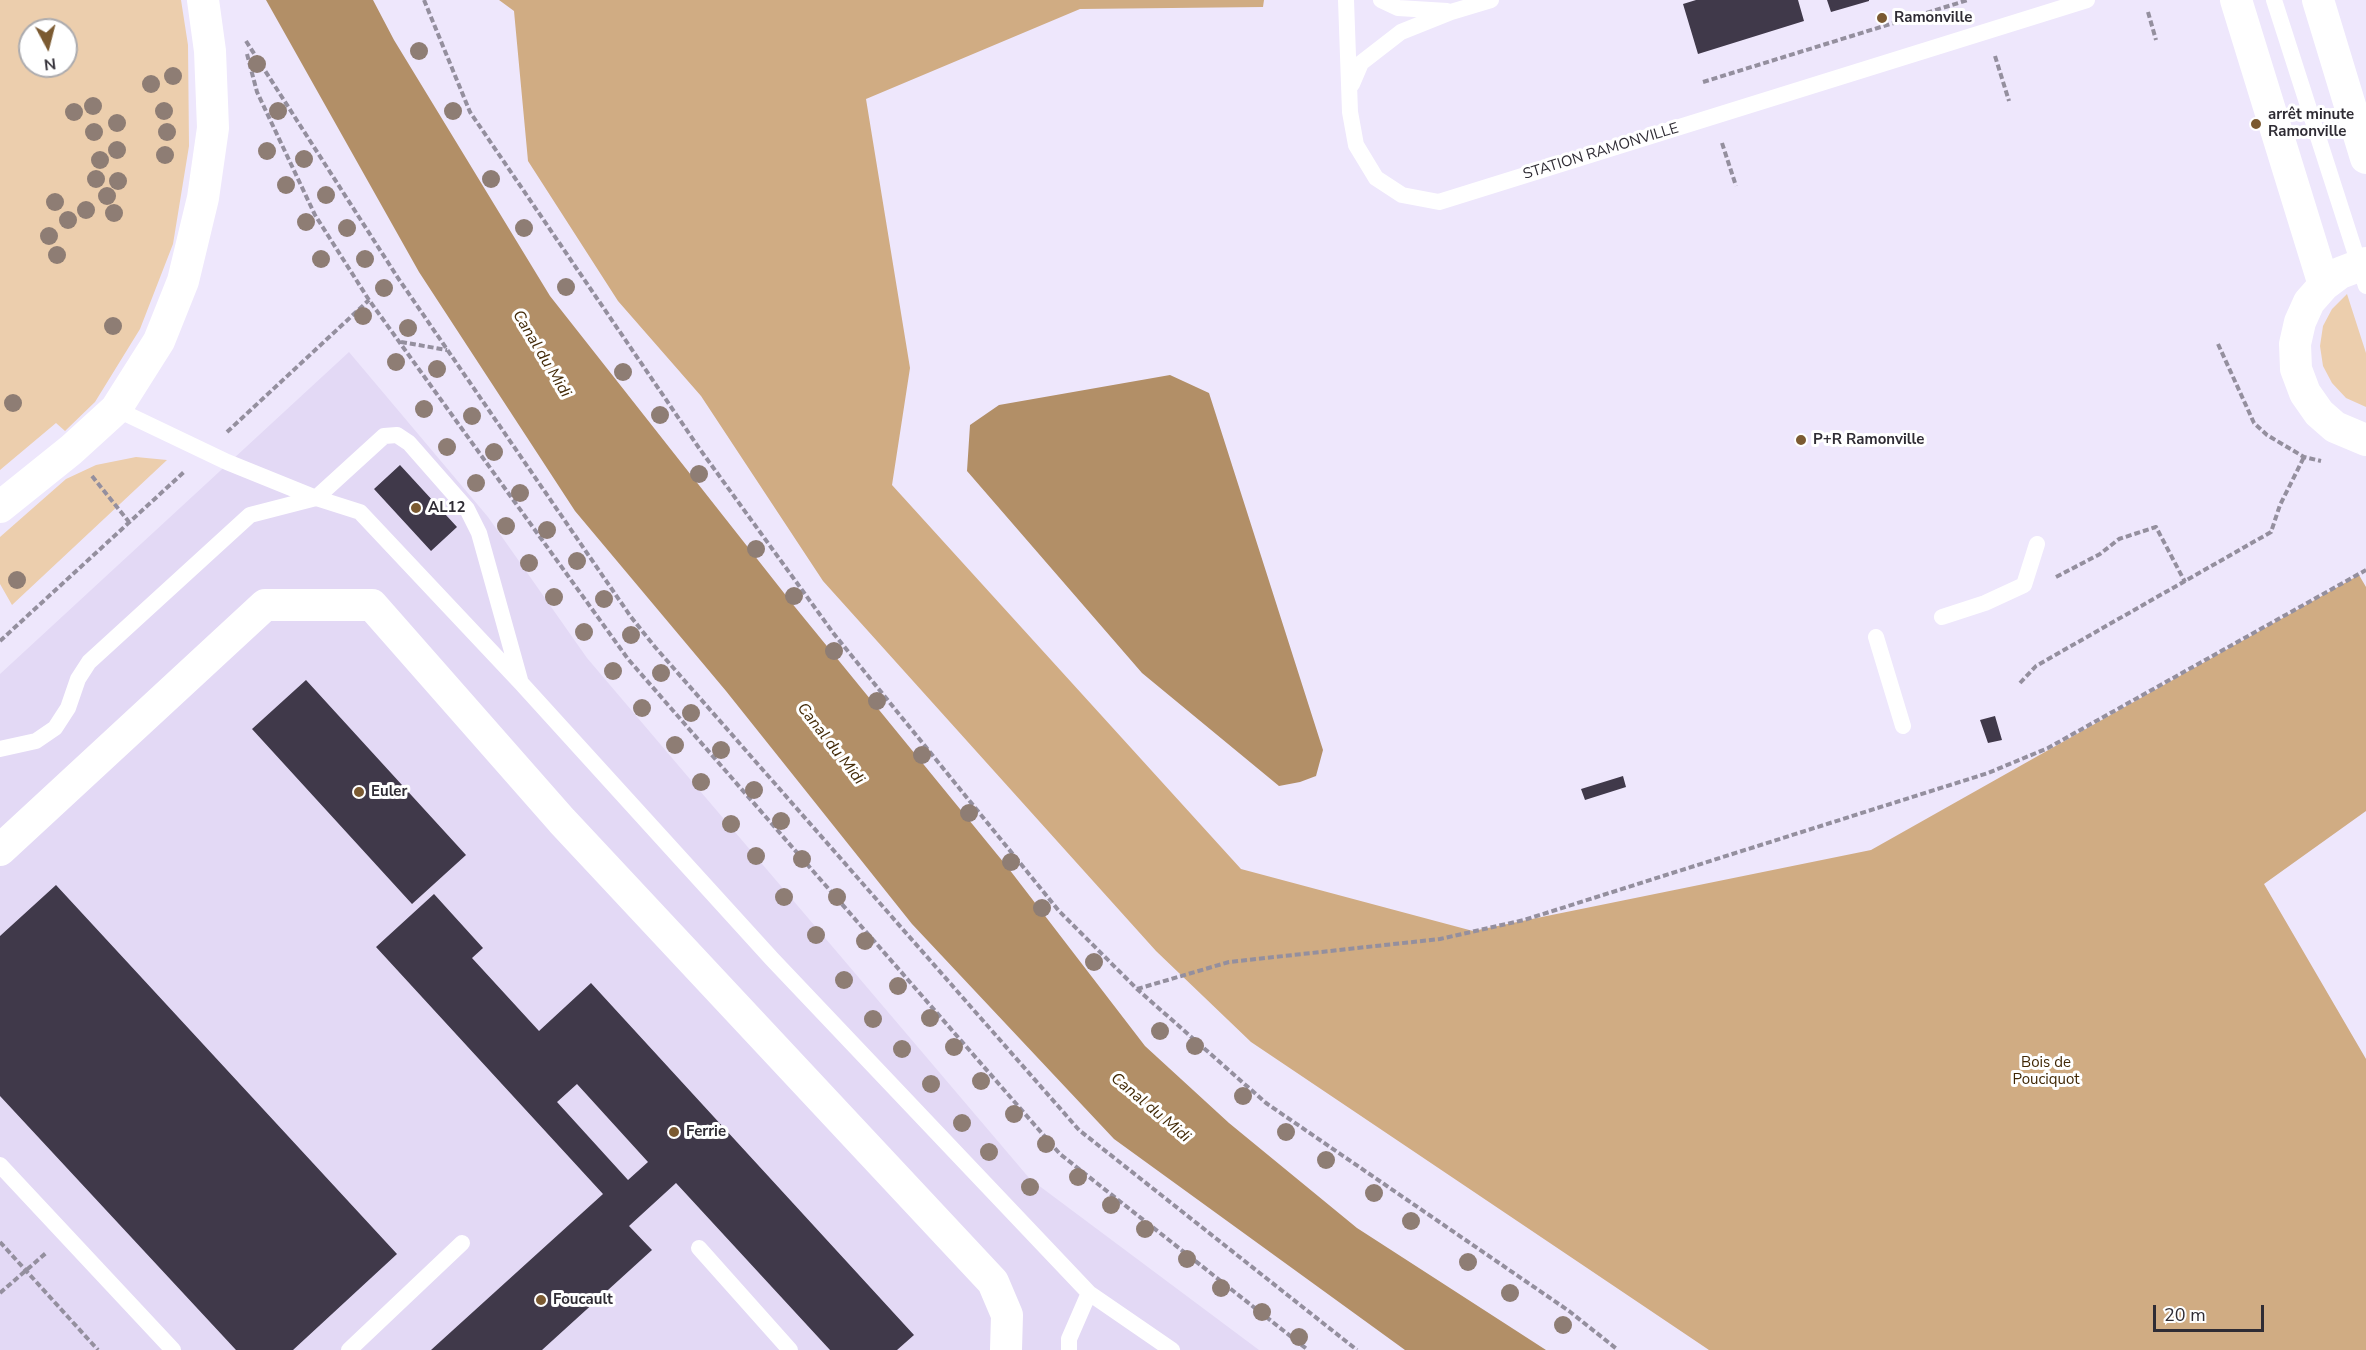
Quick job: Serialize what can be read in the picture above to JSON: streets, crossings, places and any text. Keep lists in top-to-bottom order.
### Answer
{
  "streets": {
    "lane": ["STATION RAMONVILLE"]
  },
  "water": ["Canal du Midi"],
  "parks": ["Bois de Pouciquot"],
  "places": [
    "Ramonville",
    "arrêt minute Ramonville",
    "P+R Ramonville",
    "AL12",
    "Euler",
    "Ferrie",
    "Foucault"
  ],
  "scale_bar": "20 m",
  "north": "bottom"
}
